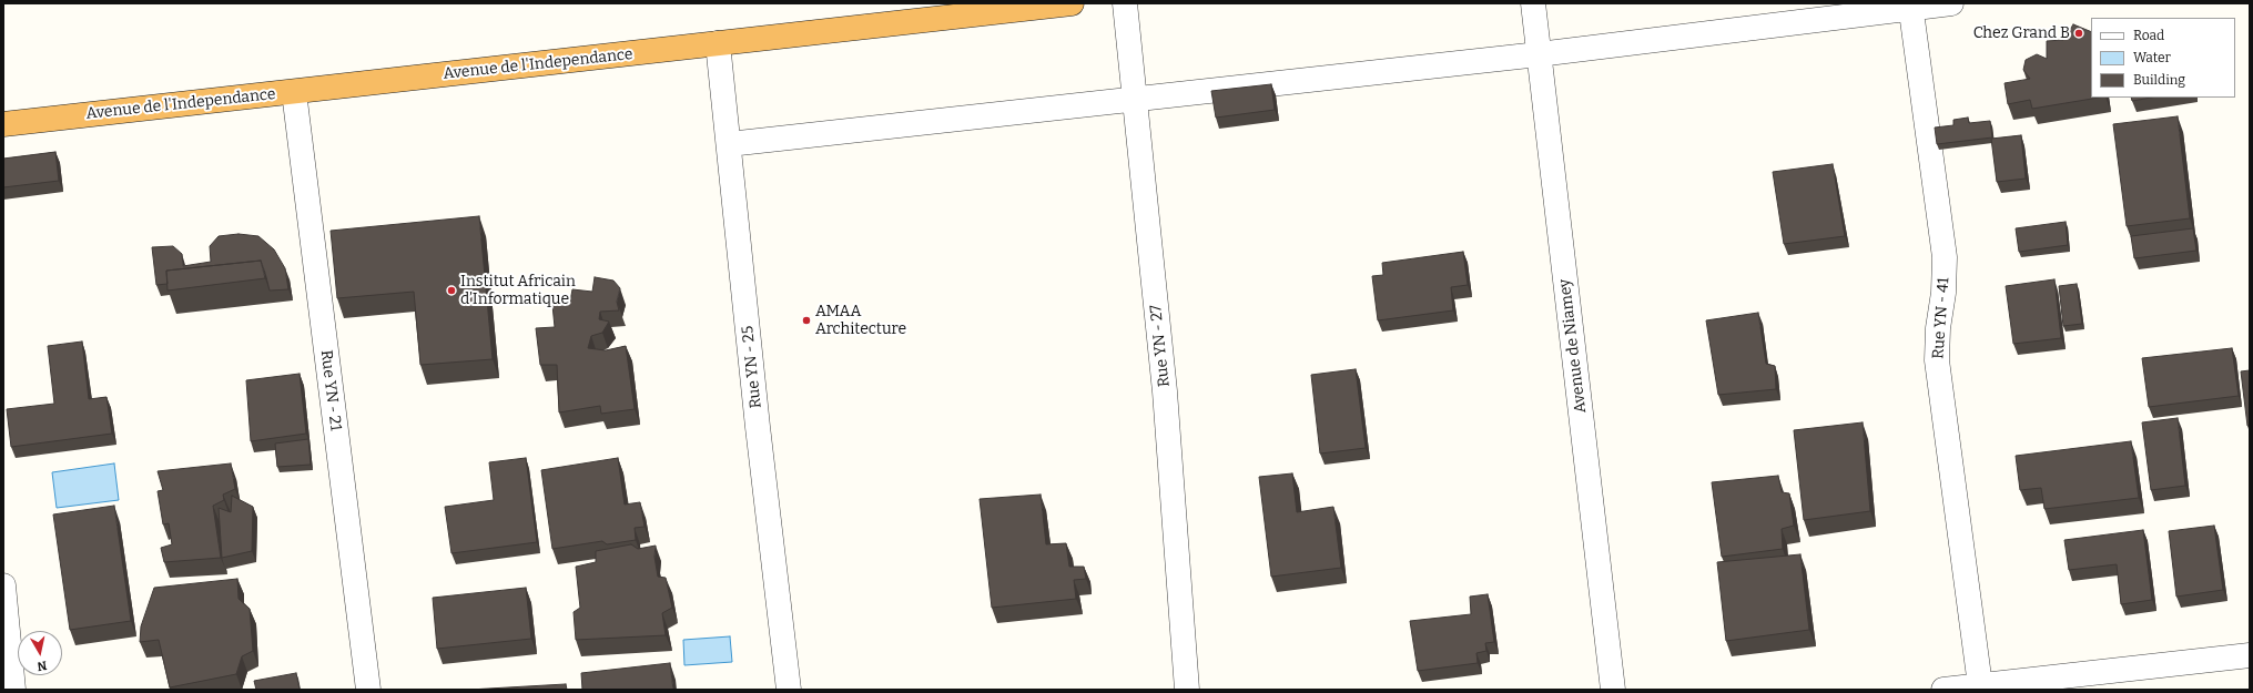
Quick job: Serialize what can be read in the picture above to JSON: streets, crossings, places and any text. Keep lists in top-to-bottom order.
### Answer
{
  "streets": {
    "highway": ["Avenue de l'Independance"],
    "street": [
      "Rue YN - 41",
      "Rue YN - 27",
      "Avenue de Niamey",
      "Rue YN - 25",
      "Rue YN - 21"
    ]
  },
  "crossings": [
    ["Avenue de l'Independance", "Rue YN - 25"],
    ["Avenue de l'Independance", "Rue YN - 21"]
  ],
  "places": ["Chez Grand B", "Institut Africain d’Informatique", "AMAA Architecture"],
  "legend": ["Road", "Water", "Building"],
  "north": "bottom"
}
